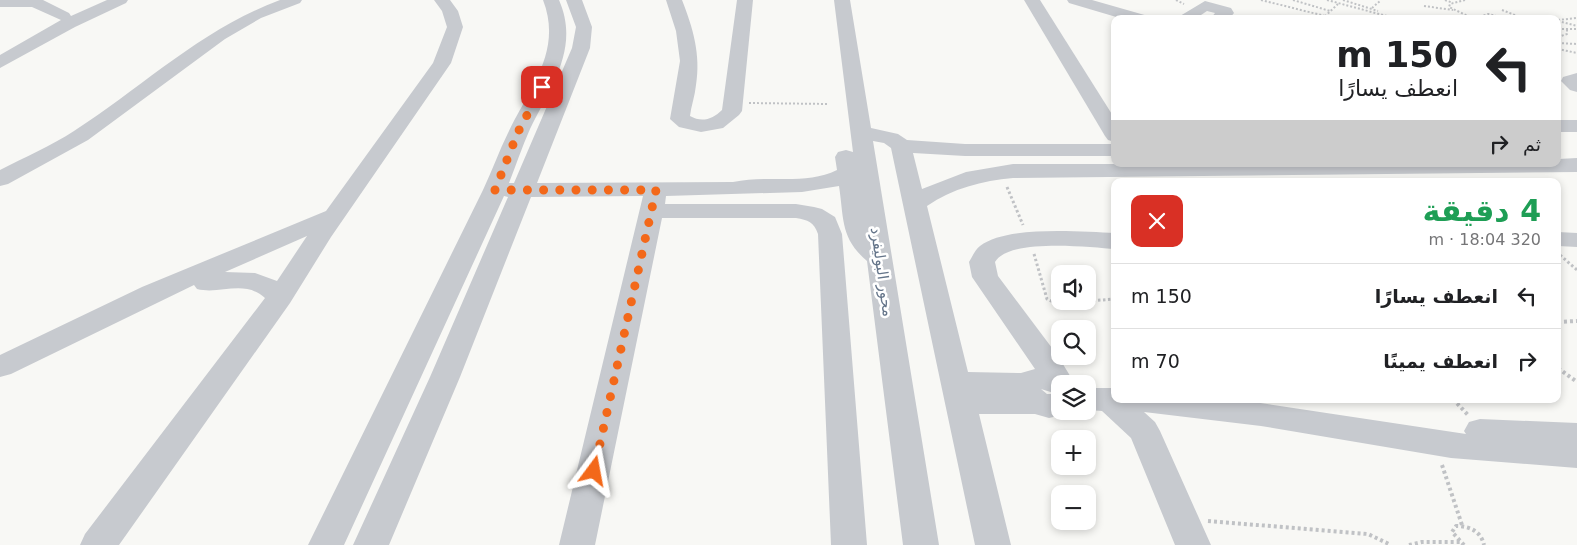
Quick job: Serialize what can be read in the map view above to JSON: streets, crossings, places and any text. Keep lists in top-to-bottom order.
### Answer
{
  "streets": {
    "street": ["محور البوليفرد"]
  },
  "page": {
    "turn": ["150 m", "انعطف يسارًا"],
    "then": "ثم",
    "heading": ["4 دقيقة", "320 m · 18:04"],
    "list": [
      {
        "name": "انعطف يسارًا",
        "value": "150 m"
      },
      {
        "name": "انعطف يمينًا",
        "value": "70 m"
      }
    ],
    "map_buttons": ["+", "−"]
  }
}
